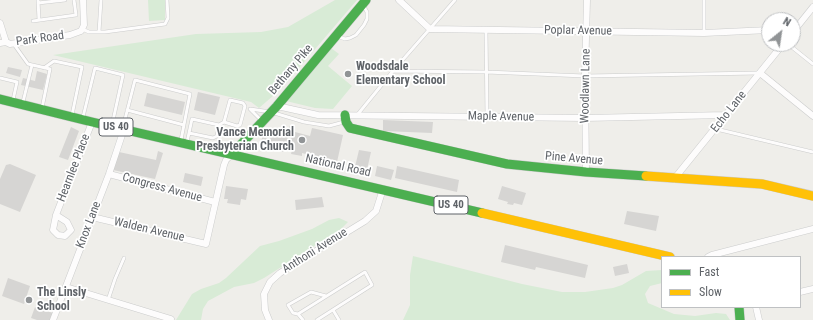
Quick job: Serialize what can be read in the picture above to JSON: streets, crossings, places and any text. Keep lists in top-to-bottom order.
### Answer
{
  "streets": {
    "main road": [
      "Bethany Pike",
      "US 40",
      "Pine Avenue",
      "National Road"
    ],
    "street": [
      "Poplar Avenue",
      "Park Road",
      "Woodlawn Lane",
      "Echo Lane",
      "Maple Avenue",
      "Hearnlee Place",
      "Congress Avenue",
      "Knox Lane",
      "Walden Avenue",
      "Anthoni Avenue"
    ]
  },
  "crossings": [
    ["Poplar Avenue", "Woodlawn Lane"],
    ["Bethany Pike", "Maple Avenue"],
    ["Bethany Pike", "National Road"],
    ["Woodlawn Lane", "Maple Avenue"],
    ["Woodlawn Lane", "Pine Avenue"],
    ["Echo Lane", "Maple Avenue"],
    ["Echo Lane", "Pine Avenue"],
    ["Maple Avenue", "Pine Avenue"],
    ["National Road", "Hearnlee Place"],
    ["National Road", "Knox Lane"],
    ["National Road", "Anthoni Avenue"],
    ["Congress Avenue", "Knox Lane"],
    ["Congress Avenue", "Walden Avenue"],
    ["Knox Lane", "Walden Avenue"]
  ],
  "places": ["Woodsdale Elementary School", "Vance Memorial Presbyterian Church", "The Linsly School"],
  "legend": ["Fast", "Slow"],
  "north": "top right"
}
